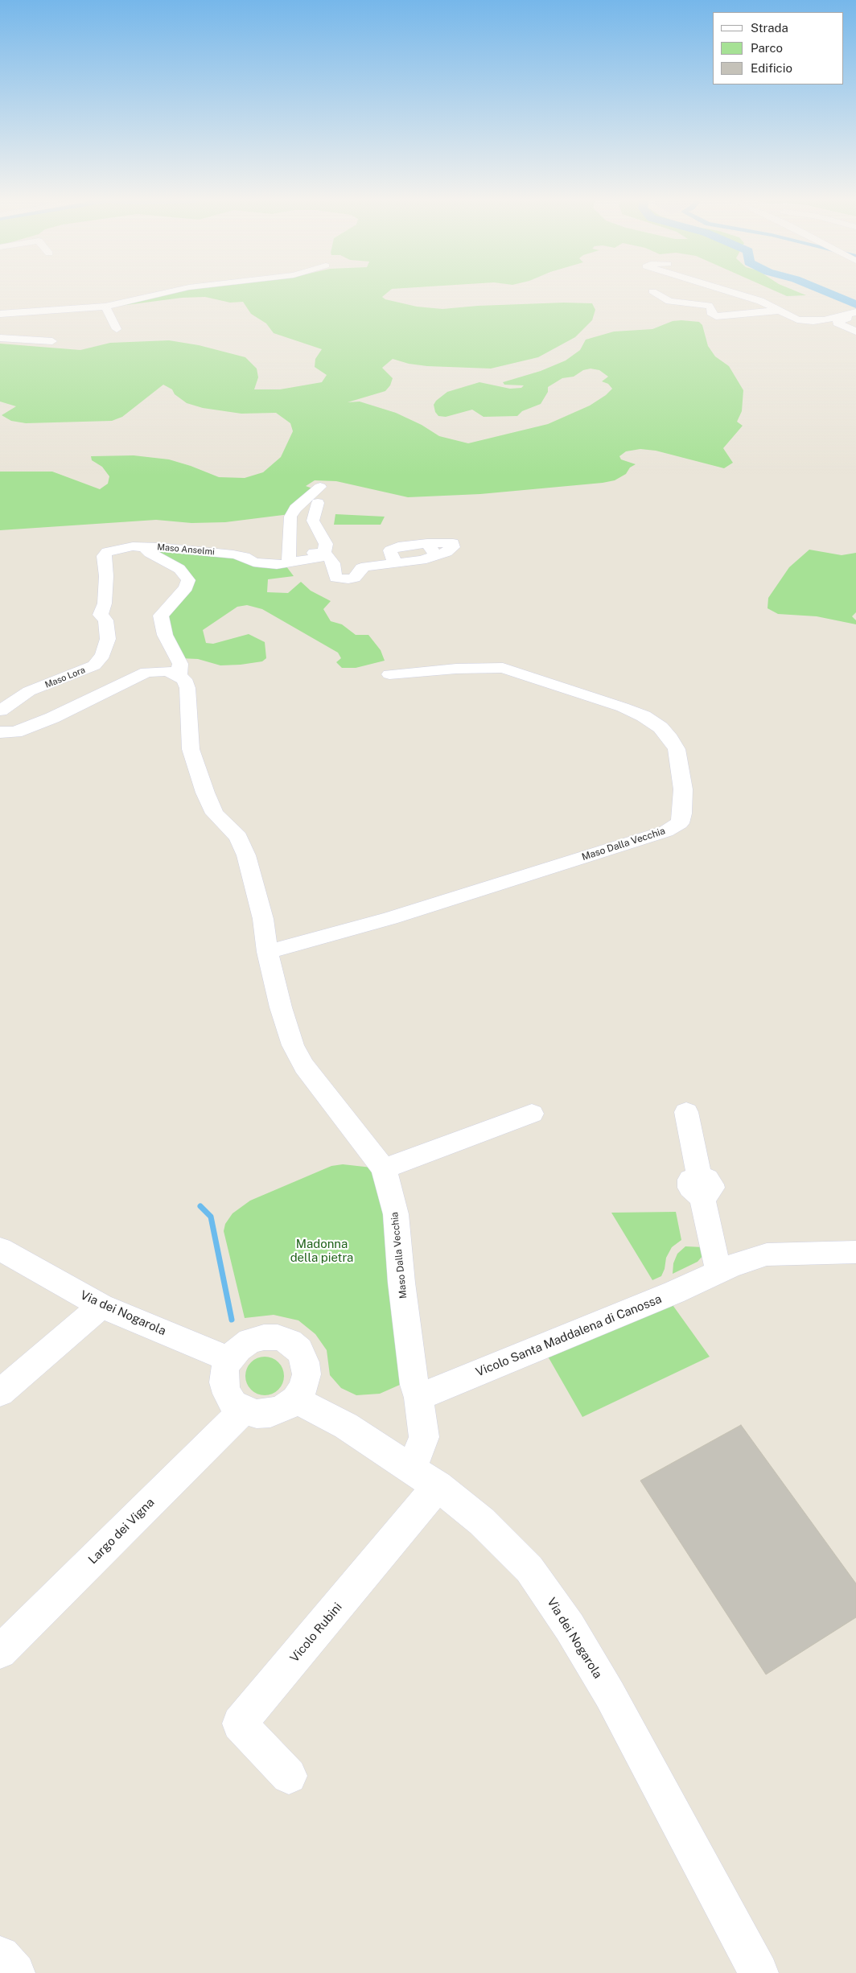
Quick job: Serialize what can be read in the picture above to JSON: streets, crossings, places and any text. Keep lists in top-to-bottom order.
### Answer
{
  "streets": {
    "street": [
      "Maso Anselmi",
      "Maso Lora",
      "Maso Dalla Vecchia",
      "Via dei Nogarola",
      "Vicolo Santa Maddalena di Canossa",
      "Largo dei Vigna",
      "Vicolo Rubini"
    ]
  },
  "crossings": [
    ["Maso Anselmi", "Maso Lora"],
    ["Maso Anselmi", "Maso Dalla Vecchia"],
    ["Maso Dalla Vecchia", "Via dei Nogarola"],
    ["Maso Dalla Vecchia", "Vicolo Santa Maddalena di Canossa"],
    ["Maso Dalla Vecchia", "Vicolo Rubini"],
    ["Via dei Nogarola", "Largo dei Vigna"],
    ["Via dei Nogarola", "Vicolo Rubini"]
  ],
  "parks": ["Madonna della pietra"],
  "legend": ["Strada", "Parco", "Edificio"]
}
